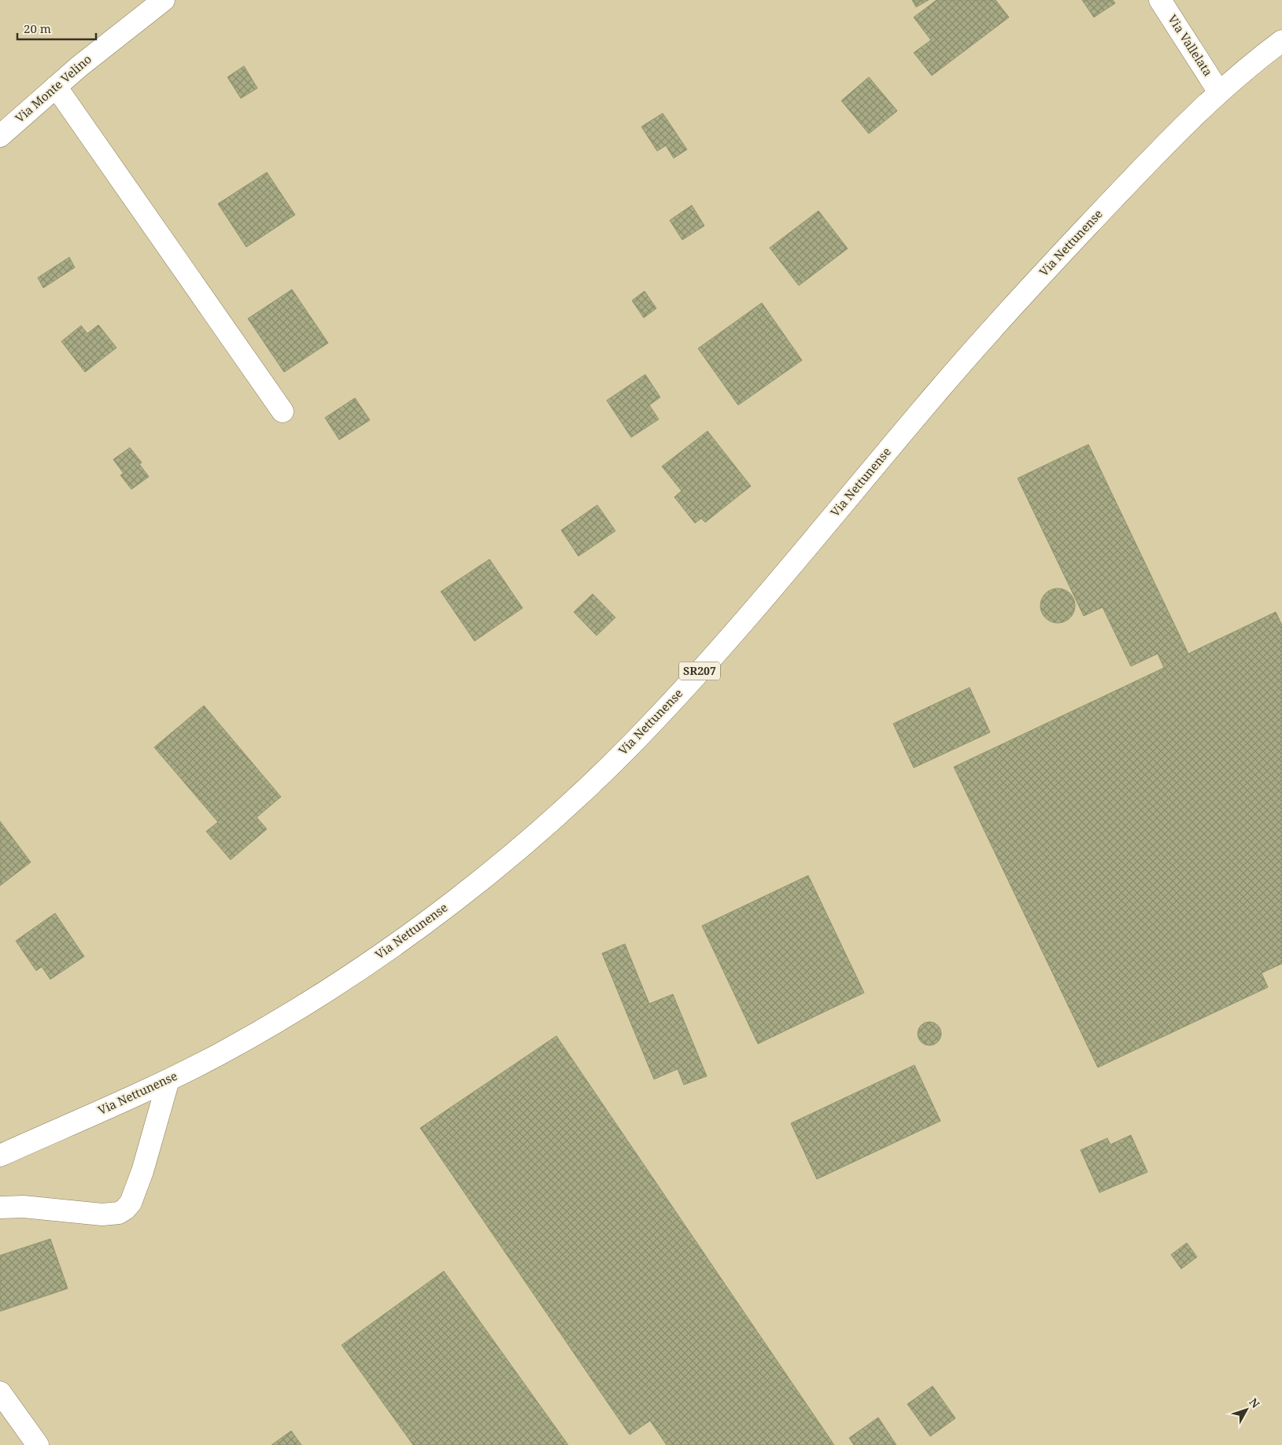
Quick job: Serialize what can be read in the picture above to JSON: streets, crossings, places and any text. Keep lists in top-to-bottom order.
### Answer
{
  "streets": {
    "main road": [
      "Via Vallelata",
      "Via Monte Velino",
      "Via Nettunense",
      "SR207"
    ]
  },
  "crossings": [
    ["Via Vallelata", "Via Nettunense"]
  ],
  "scale_bar": "20 m",
  "north": "top right"
}
